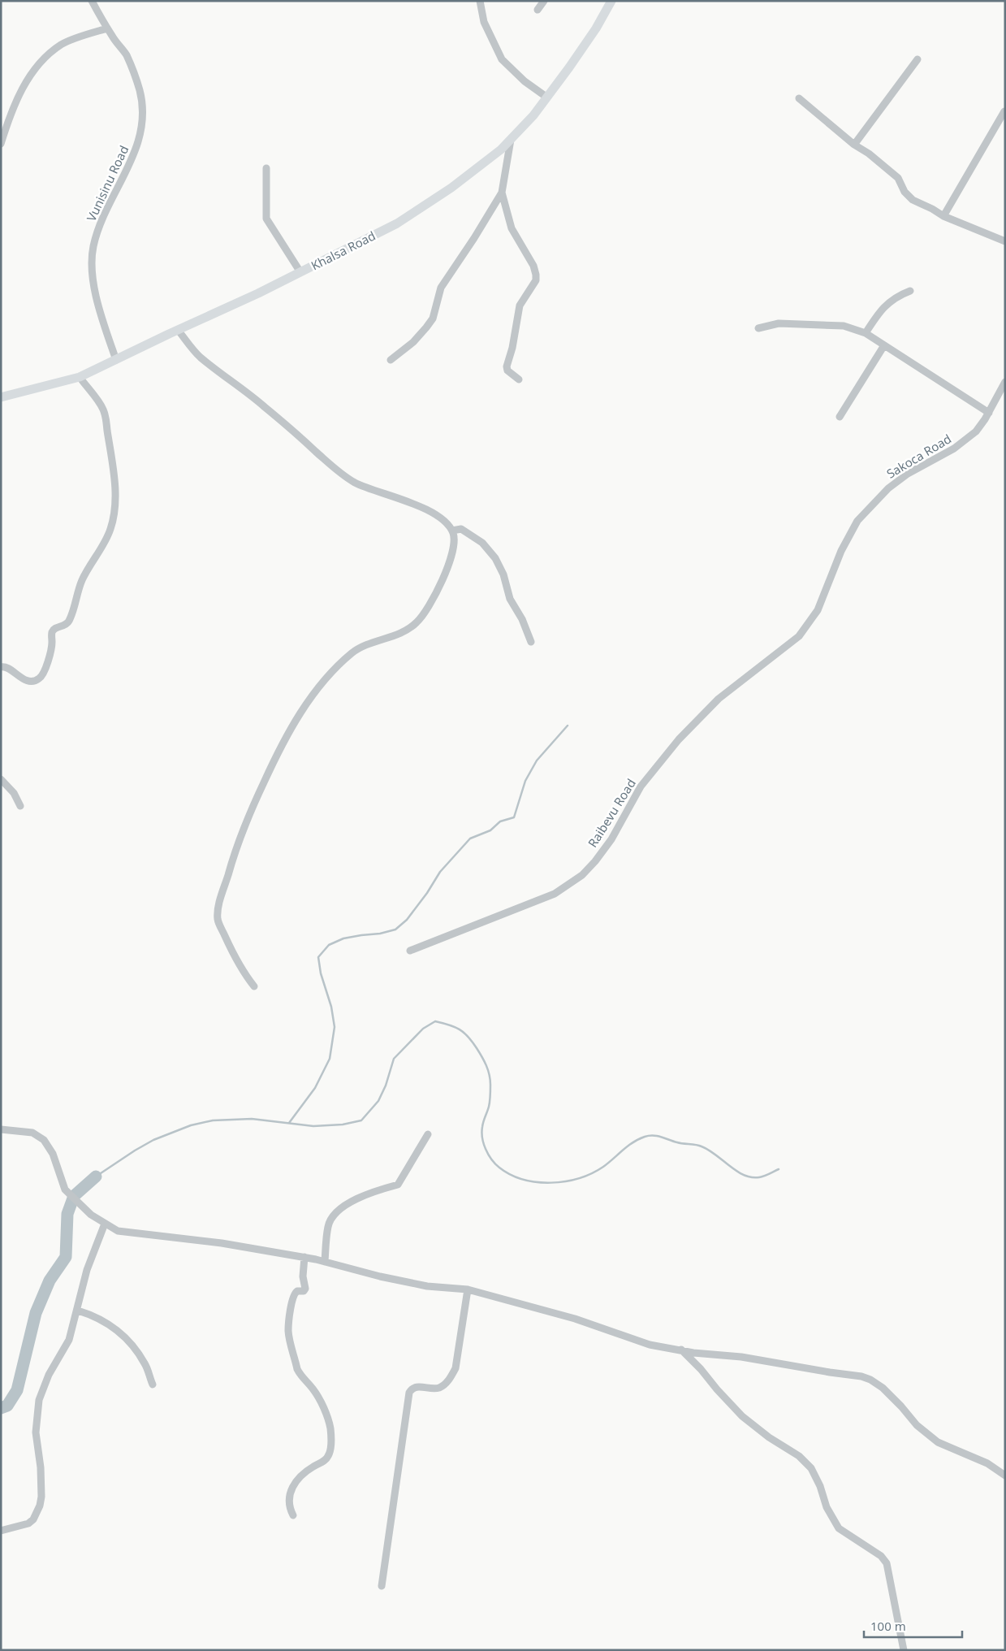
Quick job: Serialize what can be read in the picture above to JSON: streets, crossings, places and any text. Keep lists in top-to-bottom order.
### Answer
{
  "streets": {
    "main road": ["Khalsa Road"],
    "street": ["Vunisinu Road", "Sakoca Road", "Raibevu Road"]
  },
  "crossings": [
    ["Vunisinu Road", "Khalsa Road"],
    ["Sakoca Road", "Raibevu Road"]
  ],
  "scale_bar": "100 m"
}
